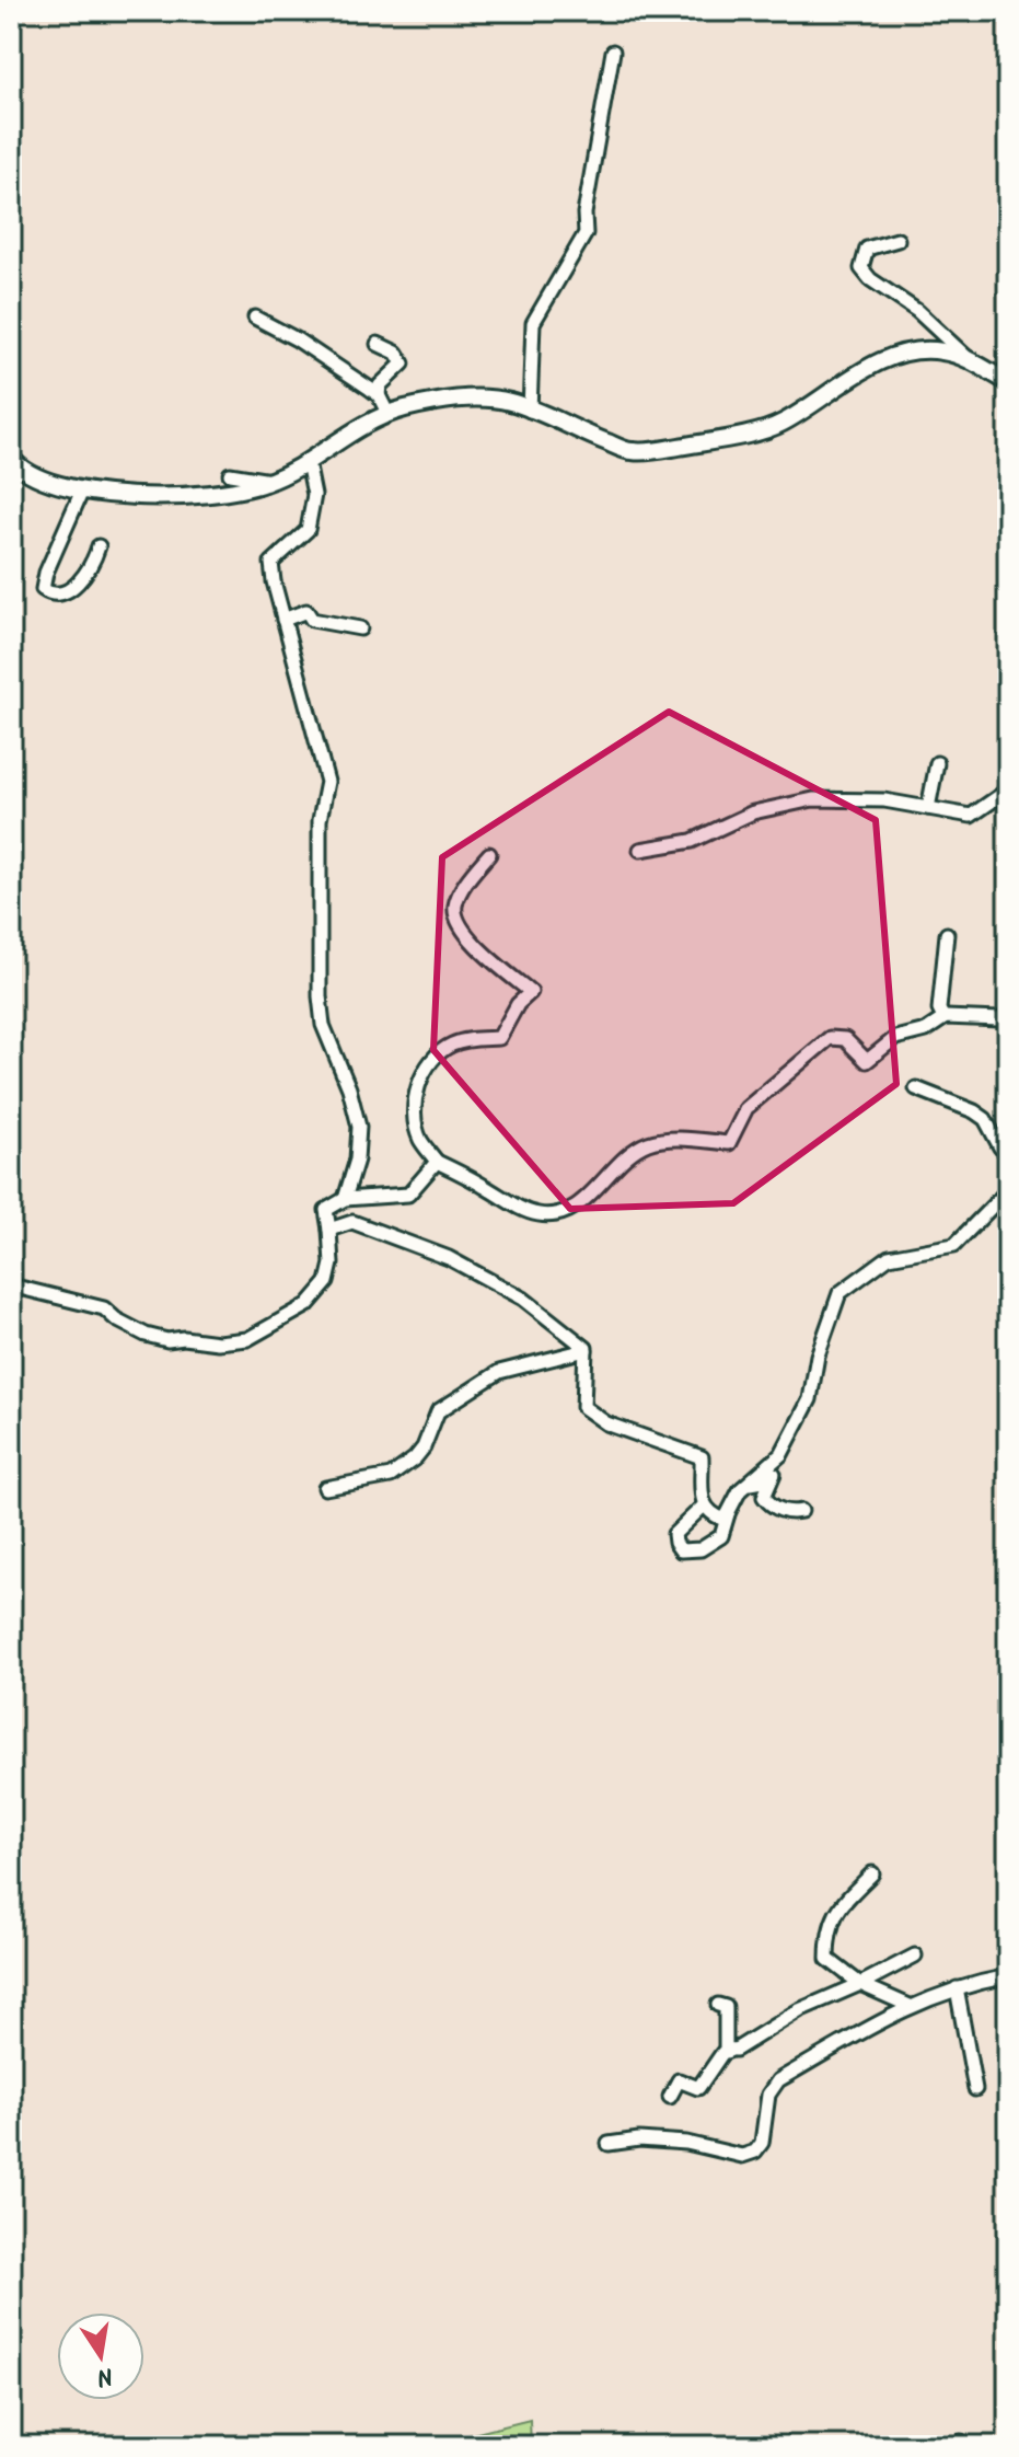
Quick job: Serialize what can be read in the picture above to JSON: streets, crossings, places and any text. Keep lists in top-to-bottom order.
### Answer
{
  "north": "bottom"
}
